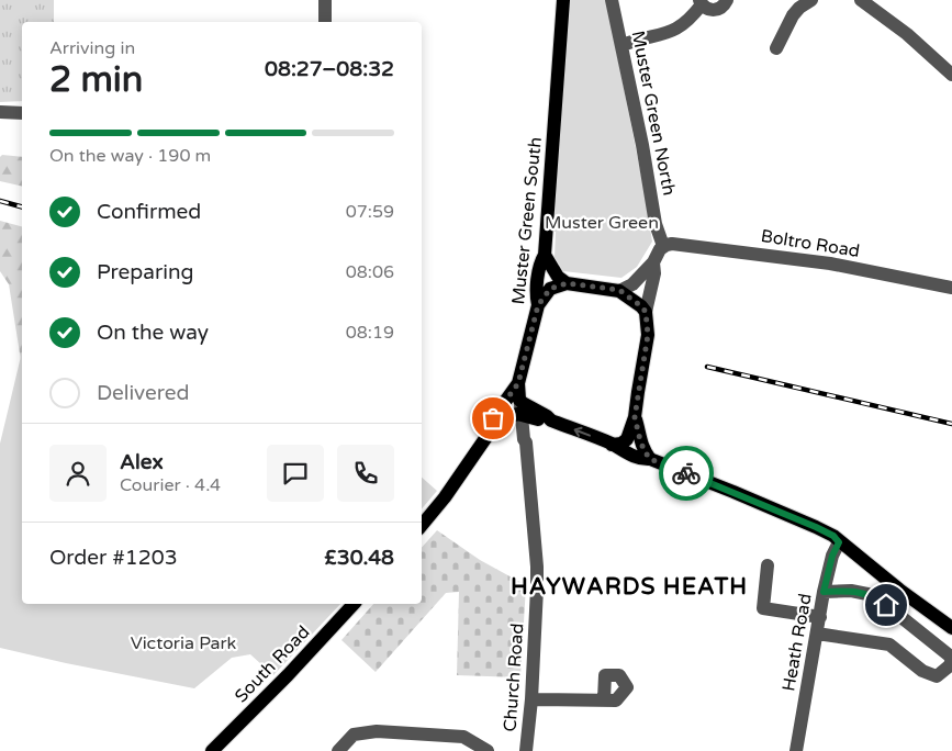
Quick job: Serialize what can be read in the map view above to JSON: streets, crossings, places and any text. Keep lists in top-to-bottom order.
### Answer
{
  "streets": {
    "main road": ["Muster Green South", "South Road"],
    "street": [
      "Muster Green North",
      "Boltro Road",
      "Heath Road",
      "Church Road"
    ]
  },
  "crossings": [
    ["Muster Green North", "Boltro Road"],
    ["Muster Green South", "Church Road"]
  ],
  "districts": ["HAYWARDS HEATH"],
  "parks": ["Muster Green", "Victoria Park"],
  "page": {
    "heading": ["2 min", "Arriving in", "08:27–08:32"],
    "panel": [
      "Alex",
      "Courier · 4.4",
      "Order #1203",
      "£30.48"
    ],
    "bar": "On the way · 190 m",
    "list": [
      ["Confirmed", "07:59"],
      ["Preparing", "08:06"],
      ["On the way", "08:19"],
      "Delivered"
    ]
  }
}
